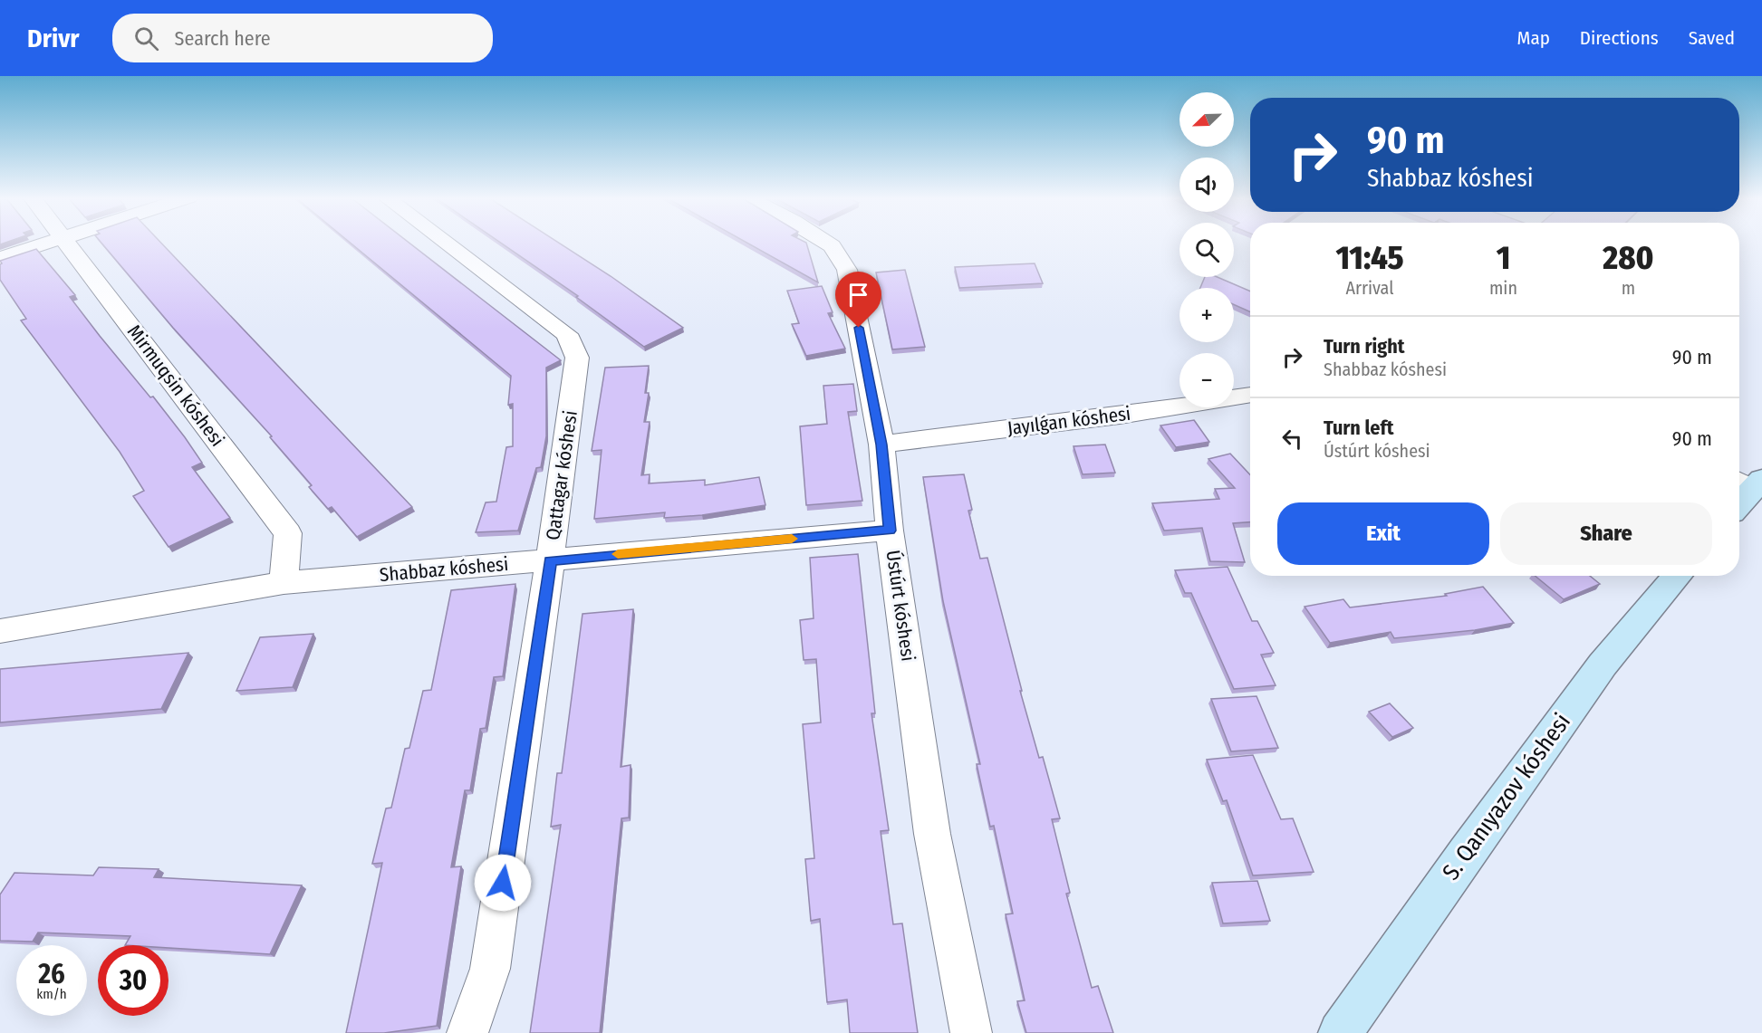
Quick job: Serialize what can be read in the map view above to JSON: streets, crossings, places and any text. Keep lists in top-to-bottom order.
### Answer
{
  "streets": {
    "street": [
      "Mirmuqsin kóshesi",
      "Jayılǵan kóshesi",
      "Qattagar kóshesi",
      "Shabbaz kóshesi",
      "Ústúrt kóshesi",
      "S. Qanıyazov kóshesi"
    ]
  },
  "crossings": [
    ["Mirmuqsin kóshesi", "Shabbaz kóshesi"],
    ["Jayılǵan kóshesi", "Ústúrt kóshesi"],
    ["Qattagar kóshesi", "Shabbaz kóshesi"],
    ["Shabbaz kóshesi", "Ústúrt kóshesi"]
  ],
  "north": "bottom left",
  "page": {
    "header": "Drivr",
    "search": "Search here",
    "nav": ["Map", "Directions", "Saved"],
    "map_buttons": ["+", "−"],
    "turn": ["90 m", "Shabbaz kóshesi"],
    "eta": [
      "11:45",
      "Arrival",
      "1",
      "min",
      "280",
      "m"
    ],
    "list": [
      {
        "name": "Turn right",
        "note": "Shabbaz kóshesi",
        "value": "90 m"
      },
      {
        "name": "Turn left",
        "note": "Ústúrt kóshesi",
        "value": "90 m"
      }
    ],
    "buttons": ["Exit", "Share"],
    "speed": "26 km/h",
    "limit": "30"
  }
}
